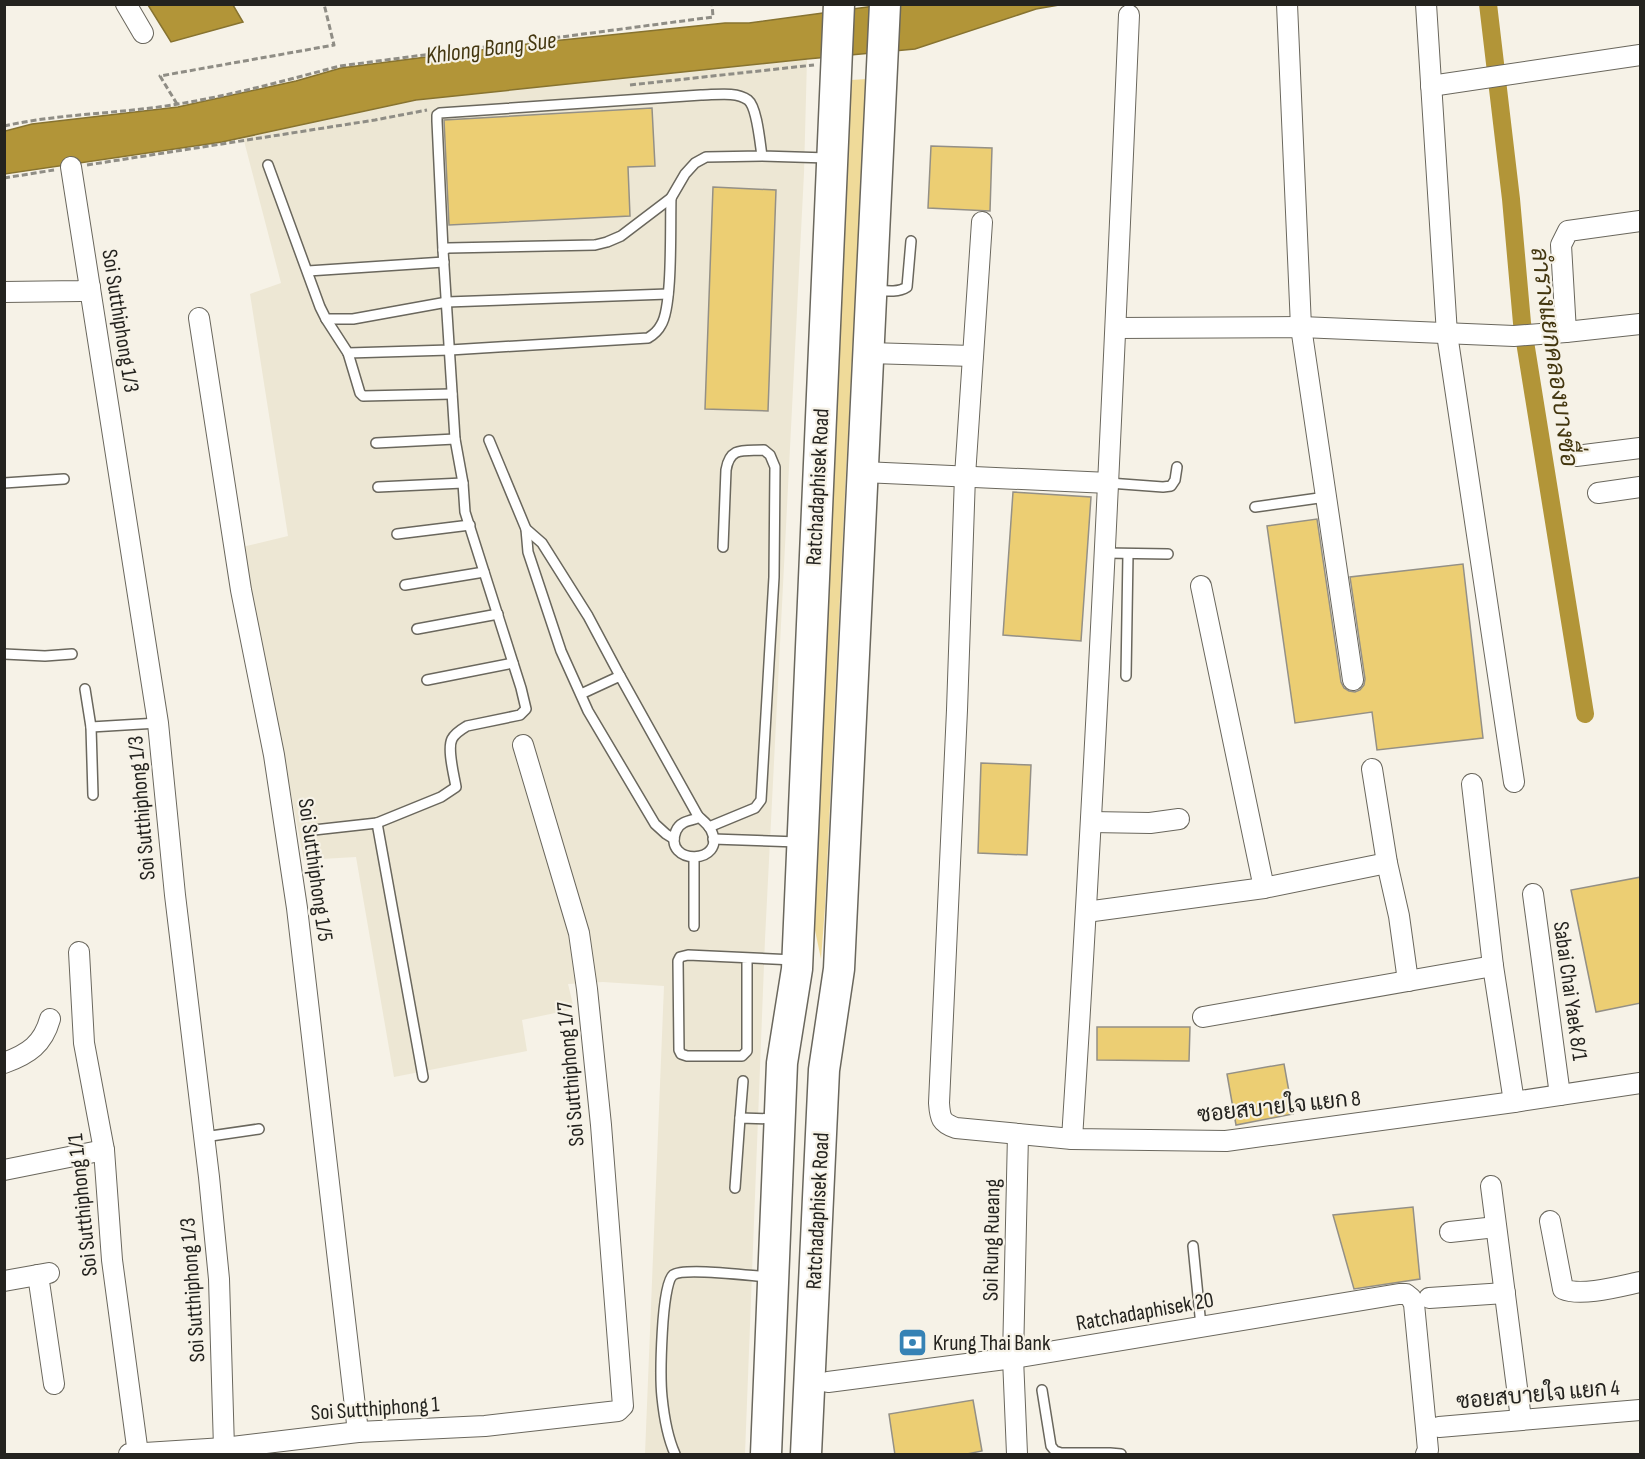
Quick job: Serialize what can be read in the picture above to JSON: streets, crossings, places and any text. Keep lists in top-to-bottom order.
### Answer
{
  "streets": {
    "main road": ["Ratchadaphisek Road"],
    "street": [
      "Soi Sutthiphong 1/3",
      "Soi Sutthiphong 1/5",
      "Sabai Chai Yaek 8/1",
      "Soi Sutthiphong 1/7",
      "ซอยสบายใจ แยก 8",
      "Soi Sutthiphong 1/1",
      "Soi Rung Rueang",
      "Ratchadaphisek 20",
      "ซอยสบายใจ แยก 4",
      "Soi Sutthiphong 1"
    ]
  },
  "crossings": [
    ["Soi Sutthiphong 1/3", "Soi Sutthiphong 1"],
    ["Ratchadaphisek Road", "Ratchadaphisek 20"],
    ["Soi Sutthiphong 1/5", "Soi Sutthiphong 1"],
    ["Sabai Chai Yaek 8/1", "ซอยสบายใจ แยก 8"],
    ["Soi Sutthiphong 1/7", "Soi Sutthiphong 1"],
    ["ซอยสบายใจ แยก 8", "Soi Rung Rueang"],
    ["Soi Sutthiphong 1/1", "Soi Sutthiphong 1"],
    ["Soi Rung Rueang", "Ratchadaphisek 20"]
  ],
  "water": ["Khlong Bang Sue", "ลำรางแยกคลองบางซื่อ"],
  "places": {
    "bank": ["Krung Thai Bank"]
  }
}
